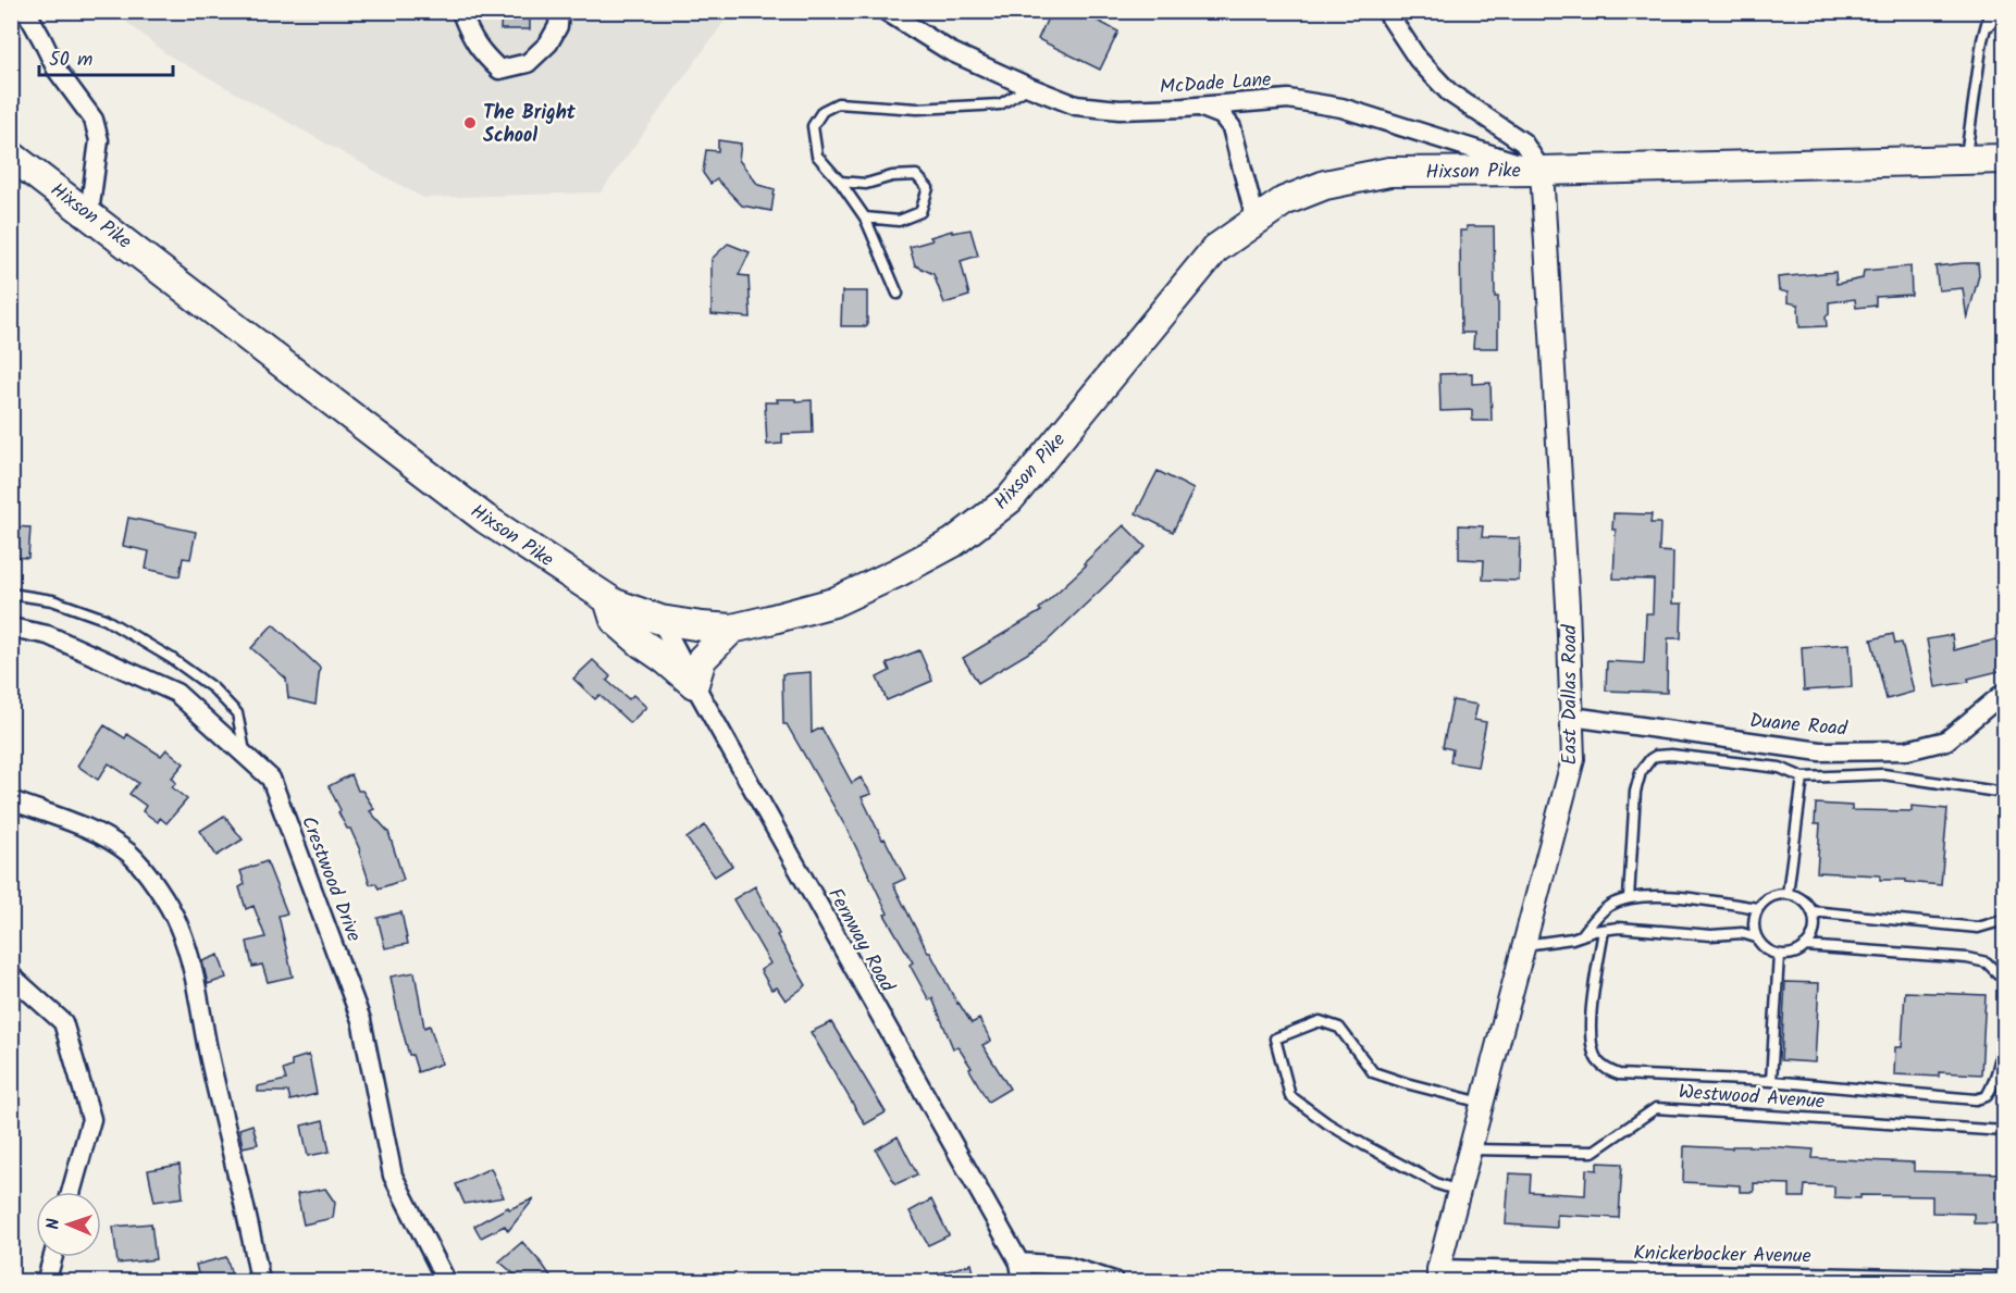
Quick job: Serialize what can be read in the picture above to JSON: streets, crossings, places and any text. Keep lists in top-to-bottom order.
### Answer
{
  "streets": {
    "main road": ["Hixson Pike"],
    "street": [
      "McDade Lane",
      "East Dallas Road",
      "Duane Road",
      "Crestwood Drive",
      "Fernway Road",
      "Knickerbocker Avenue"
    ],
    "lane": ["Westwood Avenue"]
  },
  "crossings": [
    ["McDade Lane", "Hixson Pike"],
    ["McDade Lane", "East Dallas Road"],
    ["Hixson Pike", "East Dallas Road"],
    ["Hixson Pike", "Fernway Road"],
    ["East Dallas Road", "Duane Road"],
    ["East Dallas Road", "Westwood Avenue"],
    ["East Dallas Road", "Knickerbocker Avenue"]
  ],
  "places": ["The Bright School"],
  "scale_bar": "50 m",
  "north": "left"
}
